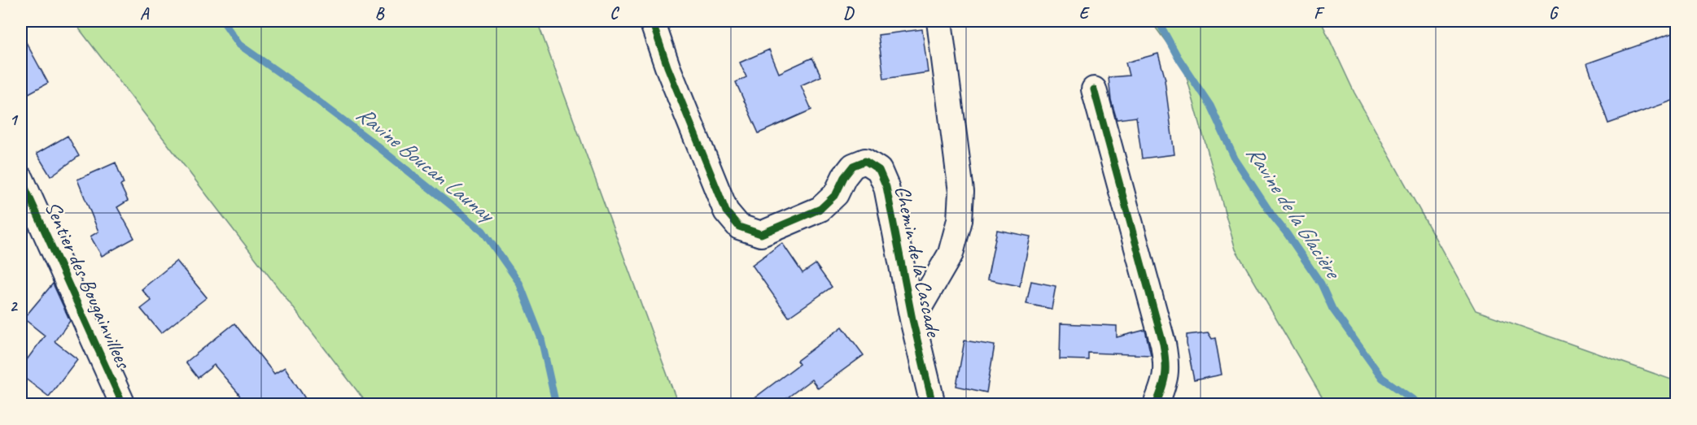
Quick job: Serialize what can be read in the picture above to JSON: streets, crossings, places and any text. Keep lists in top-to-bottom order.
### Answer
{
  "streets": {
    "street": ["Chemin de la Cascade", "Sentier des Bougainvillees"]
  },
  "water": ["Ravine Boucan Launay", "Ravine de la Glacière"],
  "grid": {
    "columns": [
      "A",
      "B",
      "C",
      "D",
      "E",
      "F",
      "G"
    ],
    "rows": ["1", "2"]
  }
}
